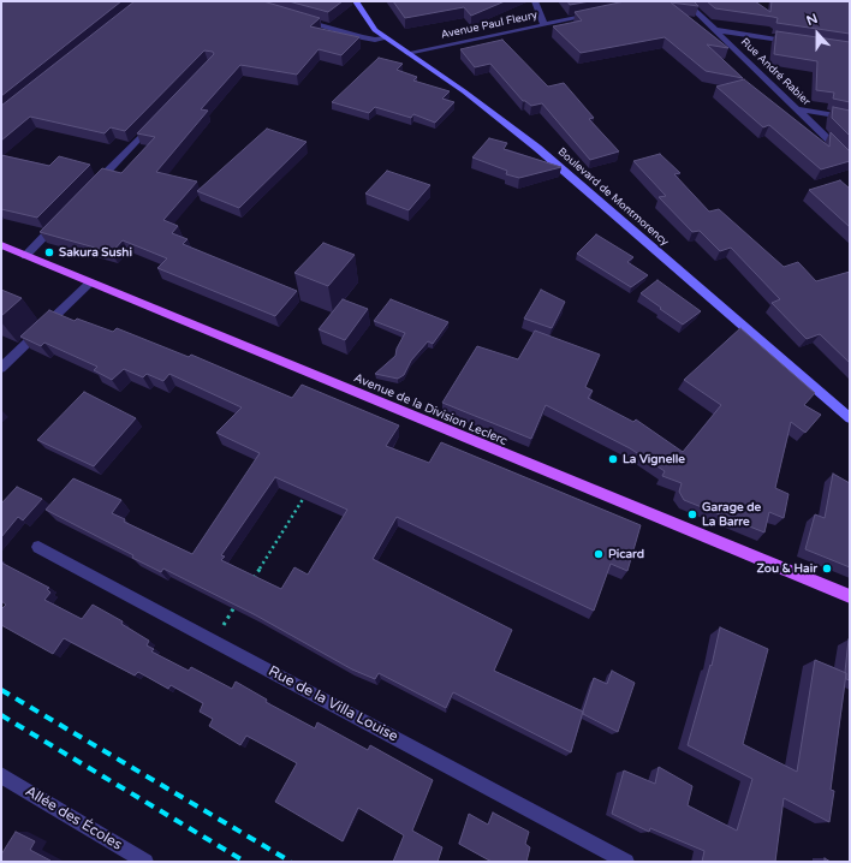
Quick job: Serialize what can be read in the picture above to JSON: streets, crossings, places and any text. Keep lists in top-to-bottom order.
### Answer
{
  "streets": {
    "main road": ["Avenue de la Division Leclerc"],
    "street": [
      "Avenue Paul Fleury",
      "Rue André Rabier",
      "Boulevard de Montmorency",
      "Rue de la Villa Louise",
      "Allée des Écoles"
    ]
  },
  "crossings": [
    ["Avenue Paul Fleury", "Boulevard de Montmorency"]
  ],
  "places": [
    "Sakura Sushi",
    "La Vignelle",
    "Garage de La Barre",
    "Picard",
    "Zou & Hair"
  ],
  "north": "top"
}
